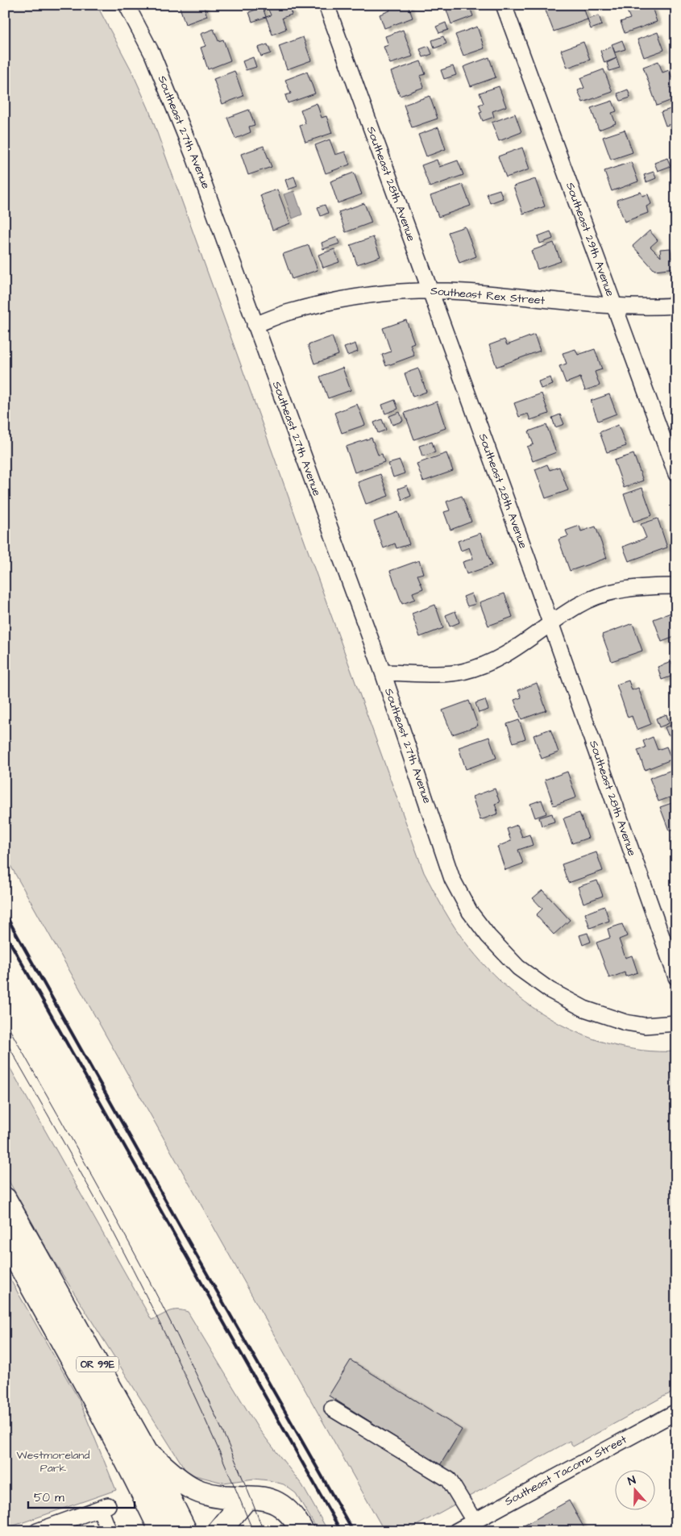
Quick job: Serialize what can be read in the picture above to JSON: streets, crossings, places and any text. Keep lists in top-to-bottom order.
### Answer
{
  "streets": {
    "highway": ["OR 99E"],
    "street": [
      "Southeast 27th Avenue",
      "Southeast 28th Avenue",
      "Southeast 29th Avenue",
      "Southeast Rex Street",
      "Southeast Tacoma Street"
    ]
  },
  "crossings": [
    ["Southeast 27th Avenue", "Southeast Rex Street"],
    ["Southeast 28th Avenue", "Southeast Rex Street"],
    ["Southeast 29th Avenue", "Southeast Rex Street"]
  ],
  "parks": ["Westmoreland Park"],
  "scale_bar": "50 m",
  "north": "top"
}
